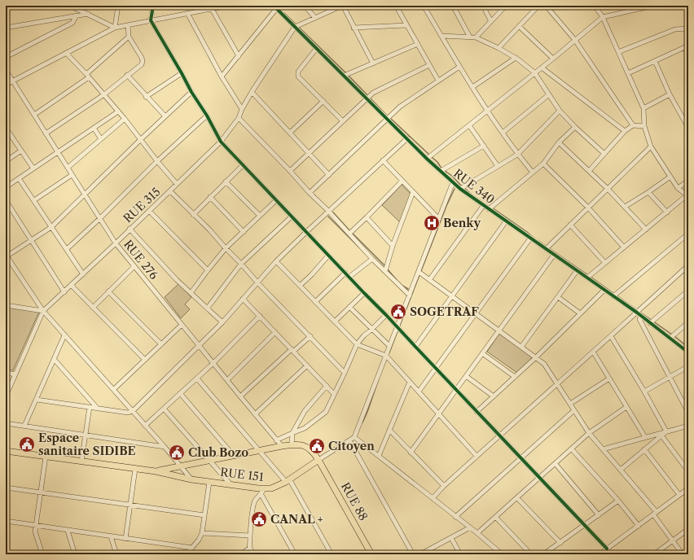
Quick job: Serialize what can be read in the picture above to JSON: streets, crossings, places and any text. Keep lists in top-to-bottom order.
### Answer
{
  "streets": {
    "main road": ["RUE 151", "RUE 88"],
    "street": ["RUE 340", "RUE 315", "RUE 276"]
  },
  "crossings": [
    ["RUE 340", "RUE 315"],
    ["RUE 315", "RUE 276"],
    ["RUE 151", "RUE 88"]
  ],
  "places": {
    "hospital": ["Benky"],
    "public building": [
      "SOGETRAF",
      "Espace sanitaire SIDIBE",
      "Citoyen",
      "Club Bozo",
      "CANAL +"
    ]
  }
}
